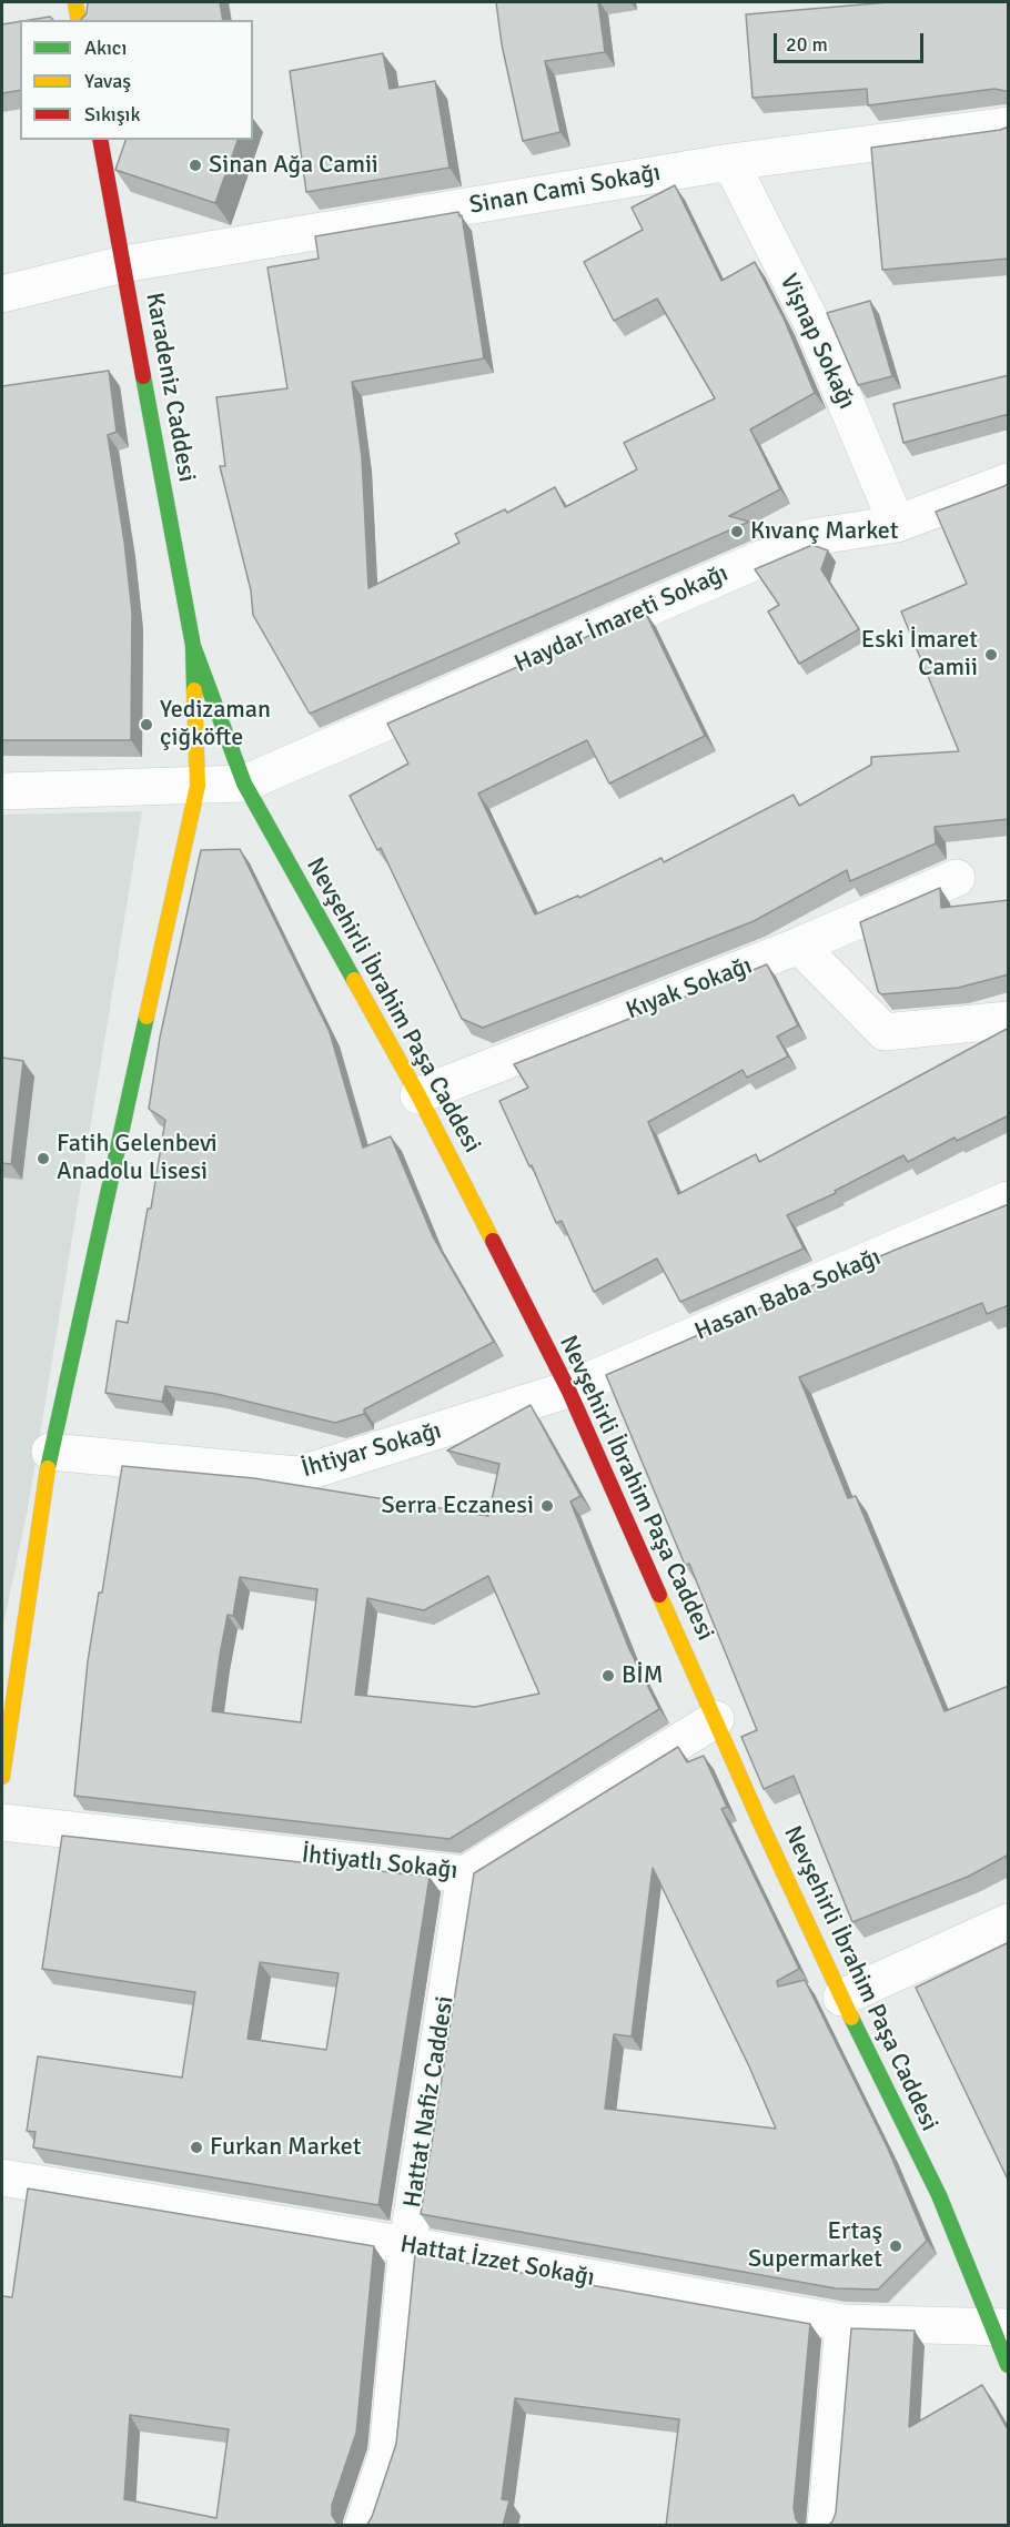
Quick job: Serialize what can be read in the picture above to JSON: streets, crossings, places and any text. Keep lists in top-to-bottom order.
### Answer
{
  "streets": {
    "street": [
      "Sinan Cami Sokağı",
      "Vişnap Sokağı",
      "Karadeniz Caddesi",
      "Haydar İmareti Sokağı",
      "Kıyak Sokağı",
      "Nevşehirli İbrahim Paşa Caddesi",
      "Hasan Baba Sokağı",
      "İhtiyar Sokağı",
      "İhtiyatlı Sokağı",
      "Hattat Nafiz Caddesi",
      "Hattat İzzet Sokağı"
    ]
  },
  "crossings": [
    ["Sinan Cami Sokağı", "Vişnap Sokağı"],
    ["Sinan Cami Sokağı", "Karadeniz Caddesi"],
    ["Vişnap Sokağı", "Haydar İmareti Sokağı"],
    ["Karadeniz Caddesi", "Nevşehirli İbrahim Paşa Caddesi"],
    ["Haydar İmareti Sokağı", "Nevşehirli İbrahim Paşa Caddesi"],
    ["Kıyak Sokağı", "Nevşehirli İbrahim Paşa Caddesi"],
    ["Nevşehirli İbrahim Paşa Caddesi", "Hasan Baba Sokağı"],
    ["Nevşehirli İbrahim Paşa Caddesi", "İhtiyar Sokağı"],
    ["Nevşehirli İbrahim Paşa Caddesi", "İhtiyatlı Sokağı"],
    ["Nevşehirli İbrahim Paşa Caddesi", "Hattat İzzet Sokağı"],
    ["Hasan Baba Sokağı", "İhtiyar Sokağı"],
    ["İhtiyatlı Sokağı", "Hattat Nafiz Caddesi"],
    ["Hattat Nafiz Caddesi", "Hattat İzzet Sokağı"]
  ],
  "places": [
    "Sinan Ağa Camii",
    "Kıvanç Market",
    "Eski İmaret Camii",
    "Yedizaman çiğköfte",
    "Fatih Gelenbevi Anadolu Lisesi",
    "Serra Eczanesi",
    "BİM",
    "Furkan Market",
    "Ertaş Supermarket"
  ],
  "legend": ["Akıcı", "Yavaş", "Sıkışık"],
  "scale_bar": "20 m"
}
